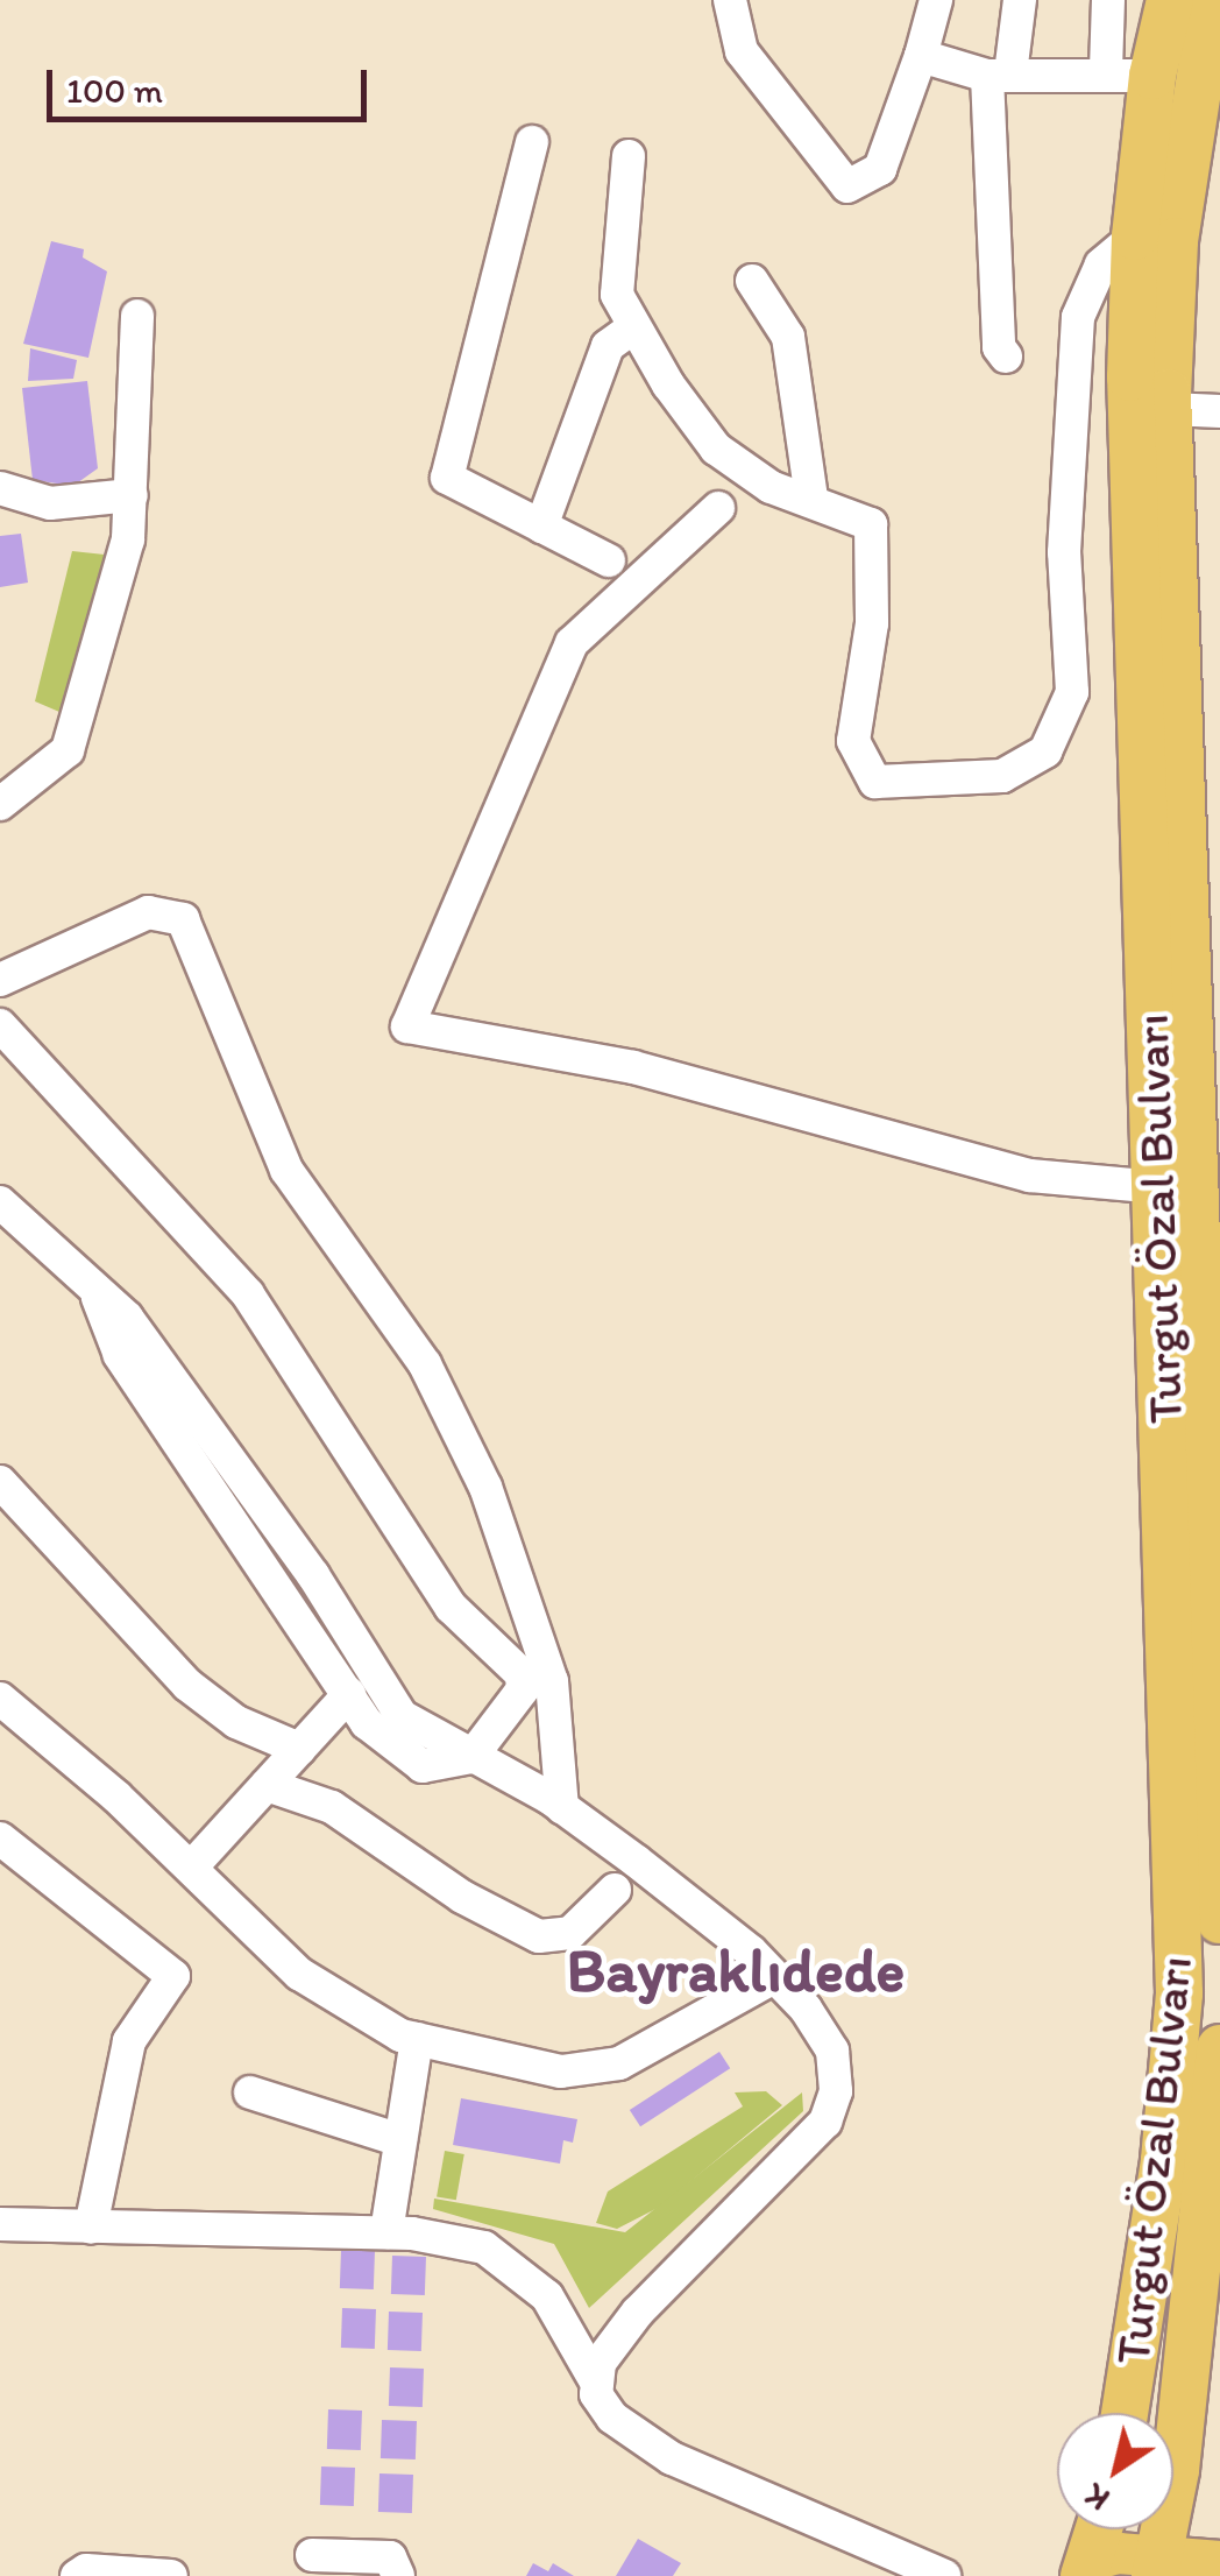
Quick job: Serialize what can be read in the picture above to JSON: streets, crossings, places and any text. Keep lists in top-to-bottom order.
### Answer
{
  "streets": {
    "highway": ["Turgut Özal Bulvarı"]
  },
  "districts": ["Bayraklıdede"],
  "scale_bar": "100 m",
  "north": "bottom left"
}
